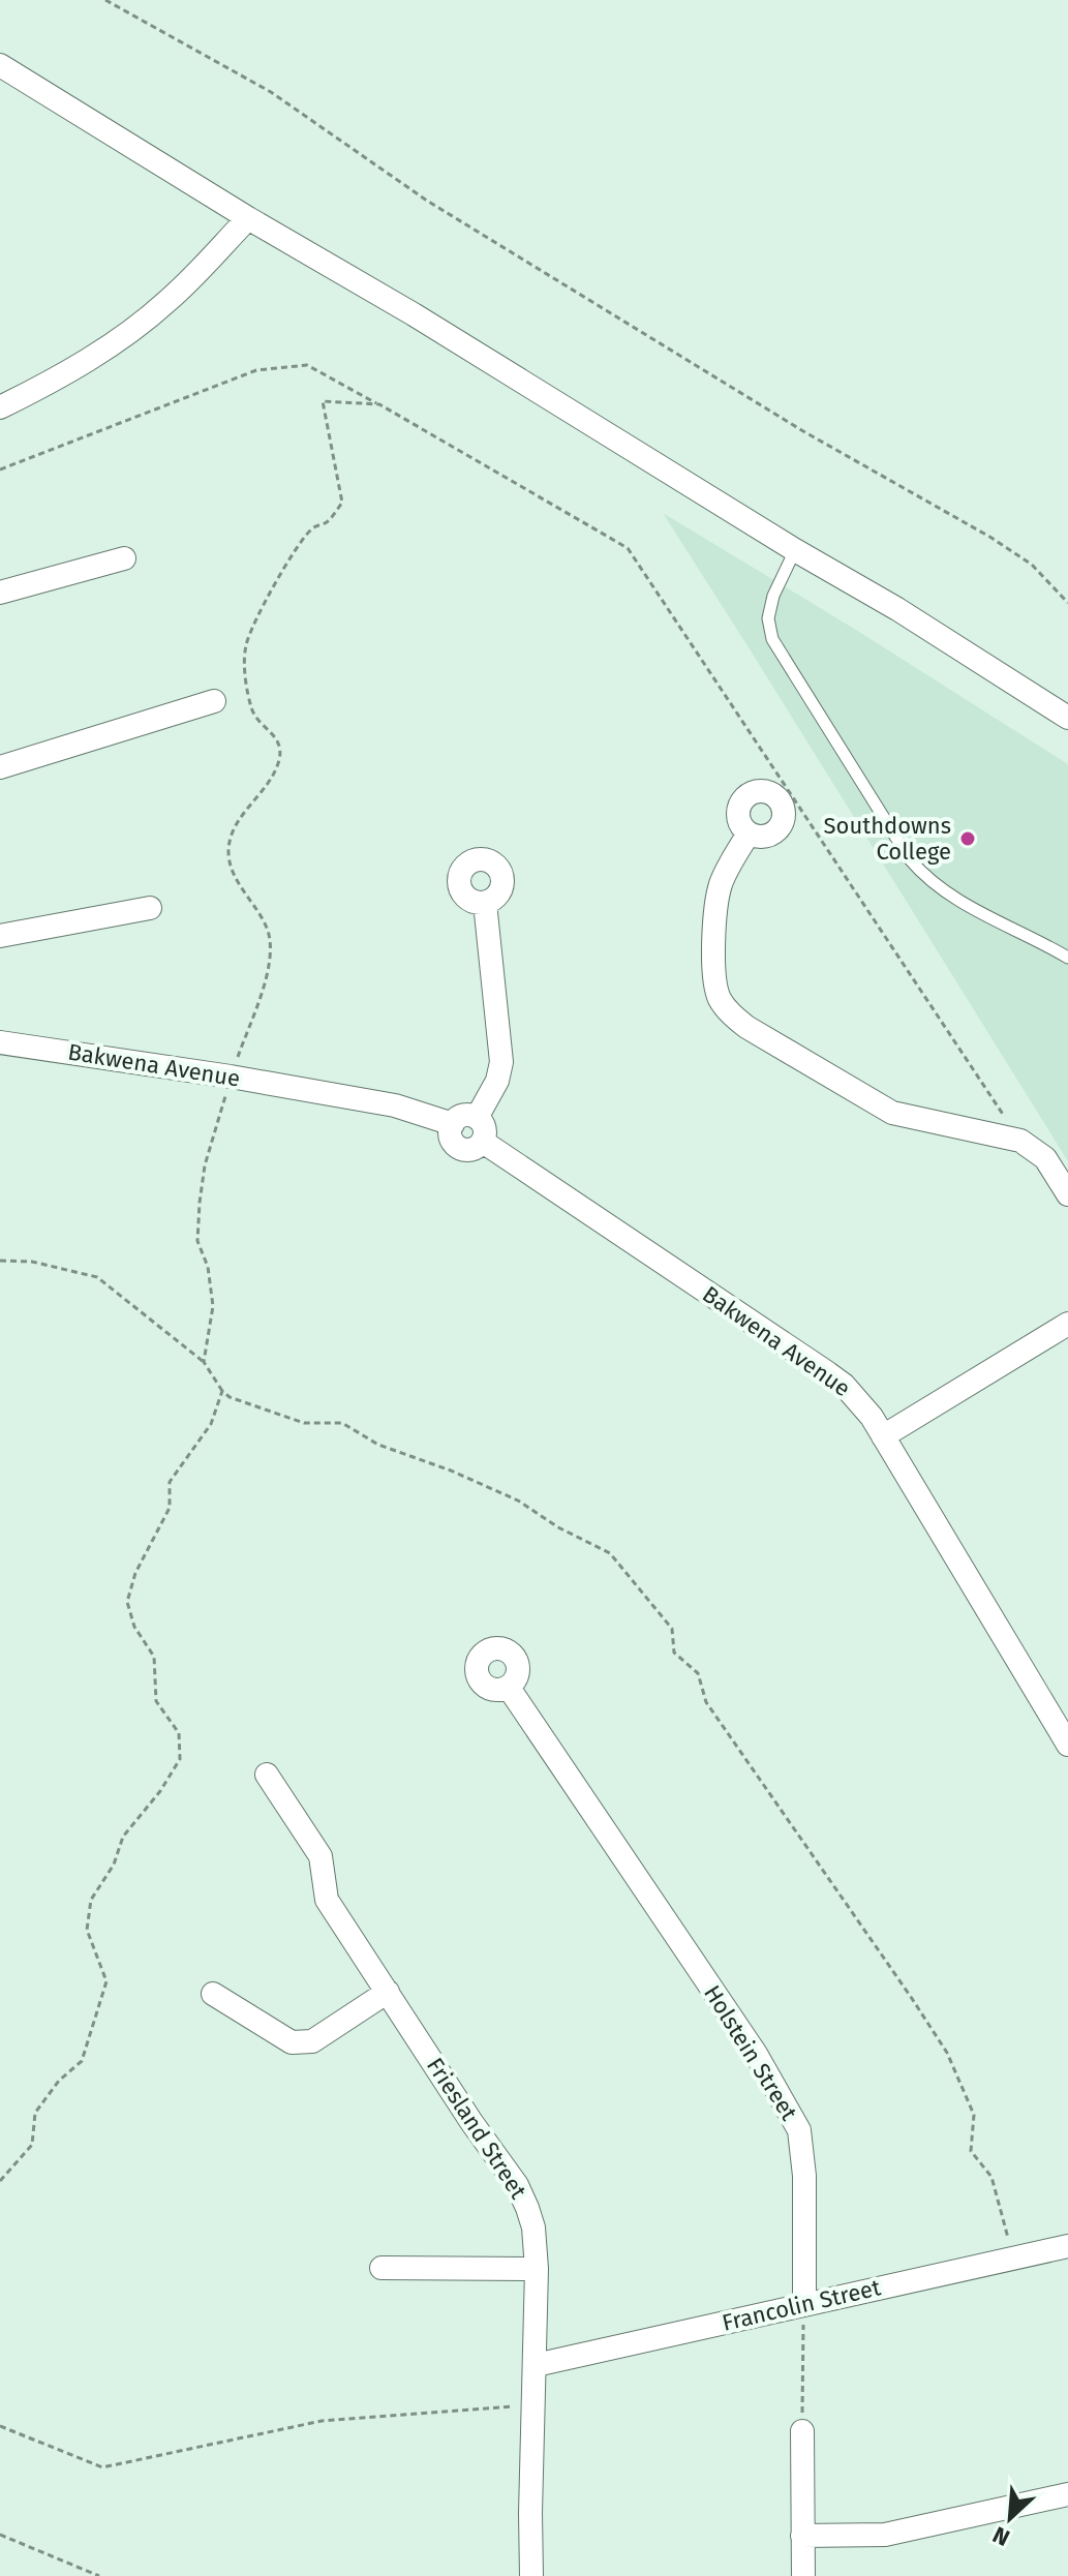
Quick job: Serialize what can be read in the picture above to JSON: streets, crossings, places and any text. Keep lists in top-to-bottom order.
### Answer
{
  "streets": {
    "street": [
      "Bakwena Avenue",
      "Holstein Street",
      "Friesland Street",
      "Francolin Street"
    ]
  },
  "crossings": [
    ["Holstein Street", "Francolin Street"],
    ["Friesland Street", "Francolin Street"]
  ],
  "places": ["Southdowns College"],
  "north": "bottom left"
}
